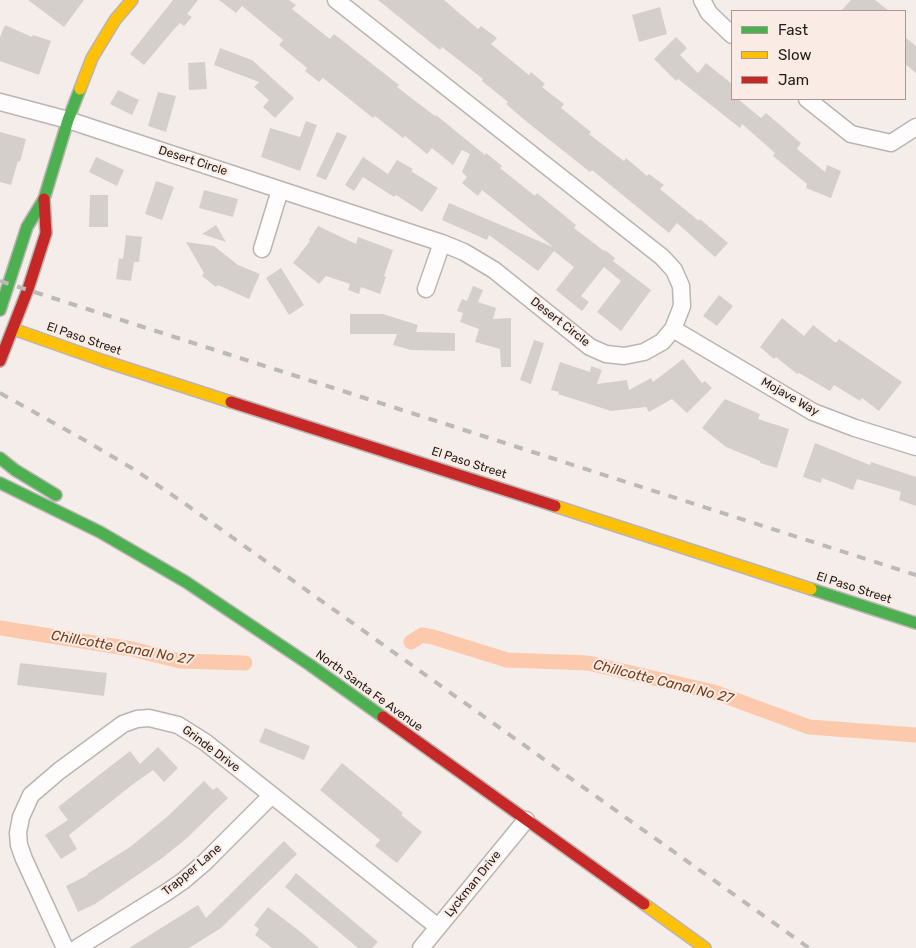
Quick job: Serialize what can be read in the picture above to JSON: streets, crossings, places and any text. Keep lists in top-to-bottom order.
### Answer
{
  "streets": {
    "main road": ["El Paso Street", "North Santa Fe Avenue"],
    "street": [
      "Desert Circle",
      "Mojave Way",
      "Grinde Drive",
      "Trapper Lane",
      "Lyckman Drive"
    ]
  },
  "crossings": [
    ["Desert Circle", "Mojave Way"],
    ["North Santa Fe Avenue", "Lyckman Drive"],
    ["Grinde Drive", "Trapper Lane"],
    ["Grinde Drive", "Lyckman Drive"]
  ],
  "water": ["Chillcotte Canal No 27"],
  "legend": ["Fast", "Slow", "Jam"]
}
